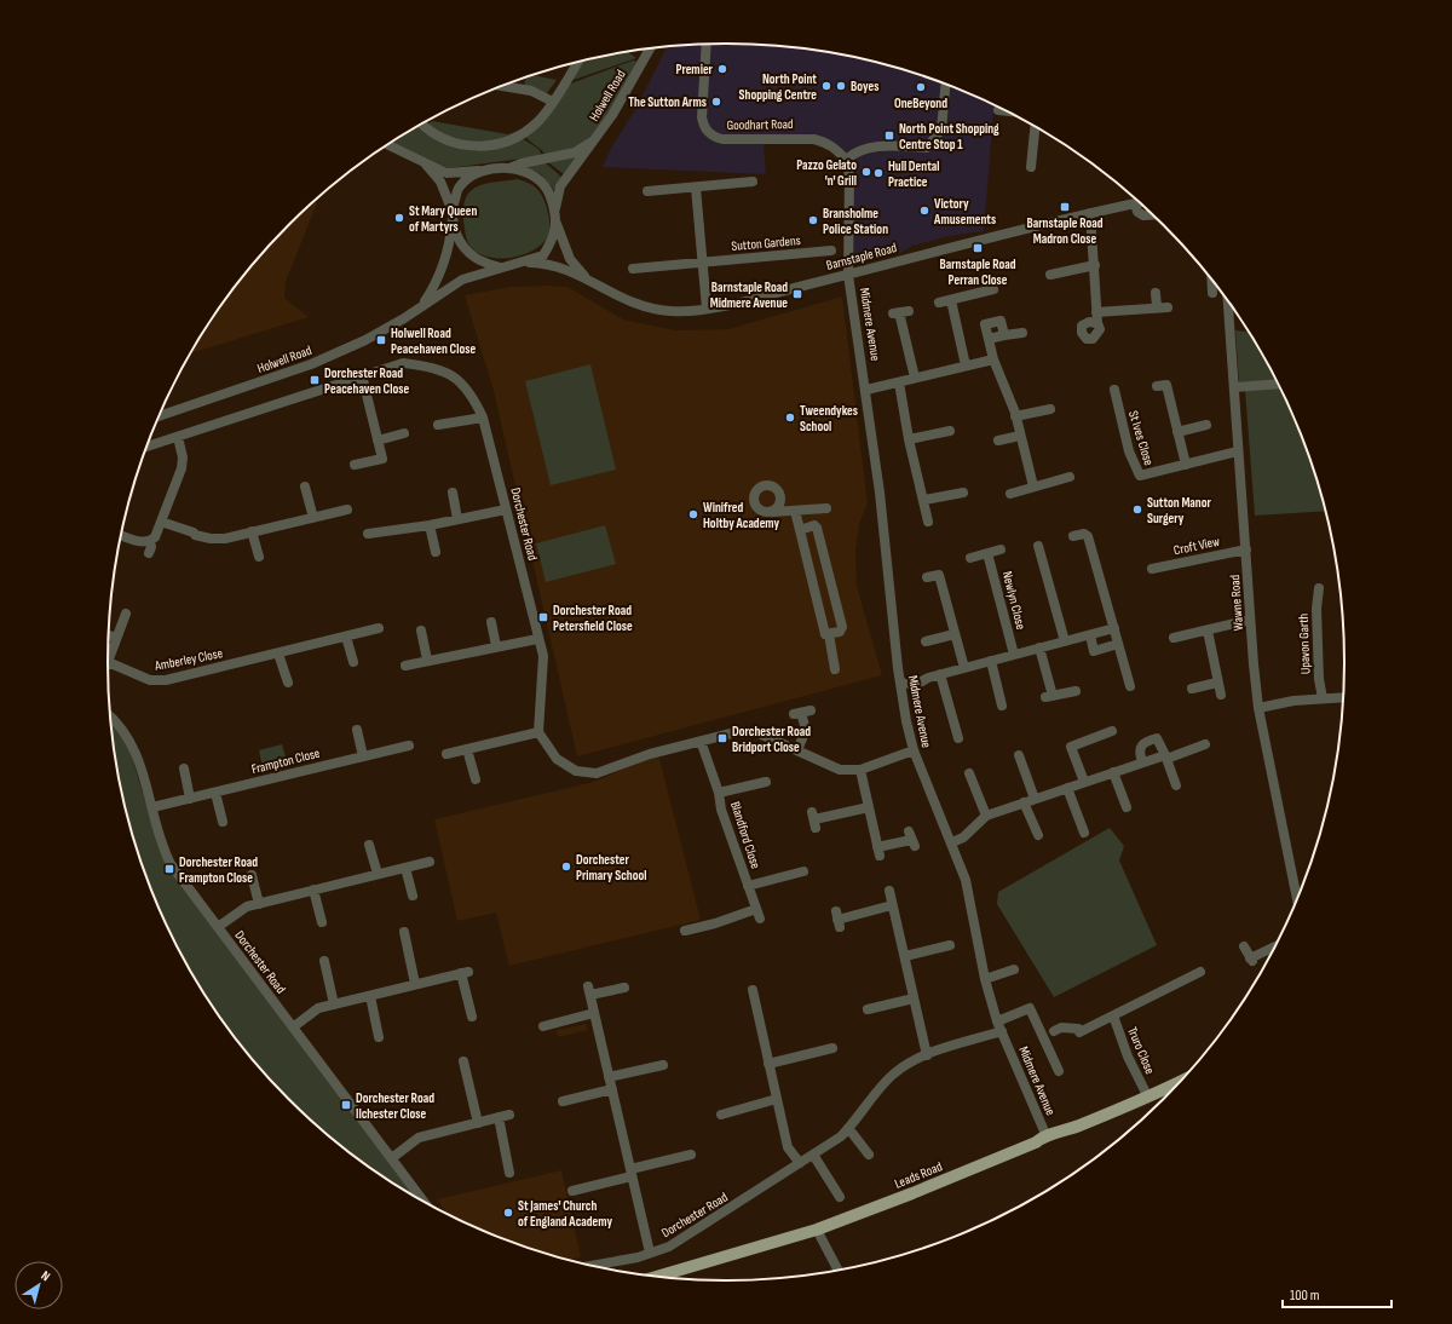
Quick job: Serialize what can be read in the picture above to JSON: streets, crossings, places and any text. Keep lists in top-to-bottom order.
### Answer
{
  "streets": {
    "main road": ["Leads Road"],
    "street": [
      "Holwell Road",
      "Goodhart Road",
      "Sutton Gardens",
      "Barnstaple Road",
      "Midmere Avenue",
      "St Ives Close",
      "Dorchester Road",
      "Croft View",
      "Newlyn Close",
      "Wawne Road",
      "Upavon Garth",
      "Amberley Close",
      "Frampton Close",
      "Blandford Close",
      "Truro Close"
    ]
  },
  "crossings": [
    ["Holwell Road", "Barnstaple Road"],
    ["Barnstaple Road", "Midmere Avenue"],
    ["Midmere Avenue", "Dorchester Road"],
    ["Midmere Avenue", "Leads Road"],
    ["St Ives Close", "Wawne Road"],
    ["Dorchester Road", "Frampton Close"],
    ["Croft View", "Wawne Road"],
    ["Truro Close", "Leads Road"]
  ],
  "places": {
    "other": [
      "Premier",
      "North Point Shopping Centre",
      "Boyes",
      "OneBeyond",
      "The Sutton Arms",
      "Pazzo Gelato 'n' Grill",
      "Hull Dental Practice",
      "Victory Amusements",
      "St Mary Queen of Martyrs",
      "Bransholme Police Station",
      "Tweendykes School",
      "Sutton Manor Surgery",
      "Winifred Holtby Academy",
      "Dorchester Primary School",
      "St James' Church of England Academy"
    ],
    "transit": [
      "North Point Shopping Centre Stop 1",
      "Barnstaple Road Madron Close",
      "Barnstaple Road Perran Close",
      "Barnstaple Road Midmere Avenue",
      "Holwell Road Peacehaven Close",
      "Dorchester Road Peacehaven Close",
      "Dorchester Road Petersfield Close",
      "Dorchester Road Bridport Close",
      "Dorchester Road Frampton Close",
      "Dorchester Road Ilchester Close"
    ]
  },
  "scale_bar": "100 m",
  "north": "top right"
}
